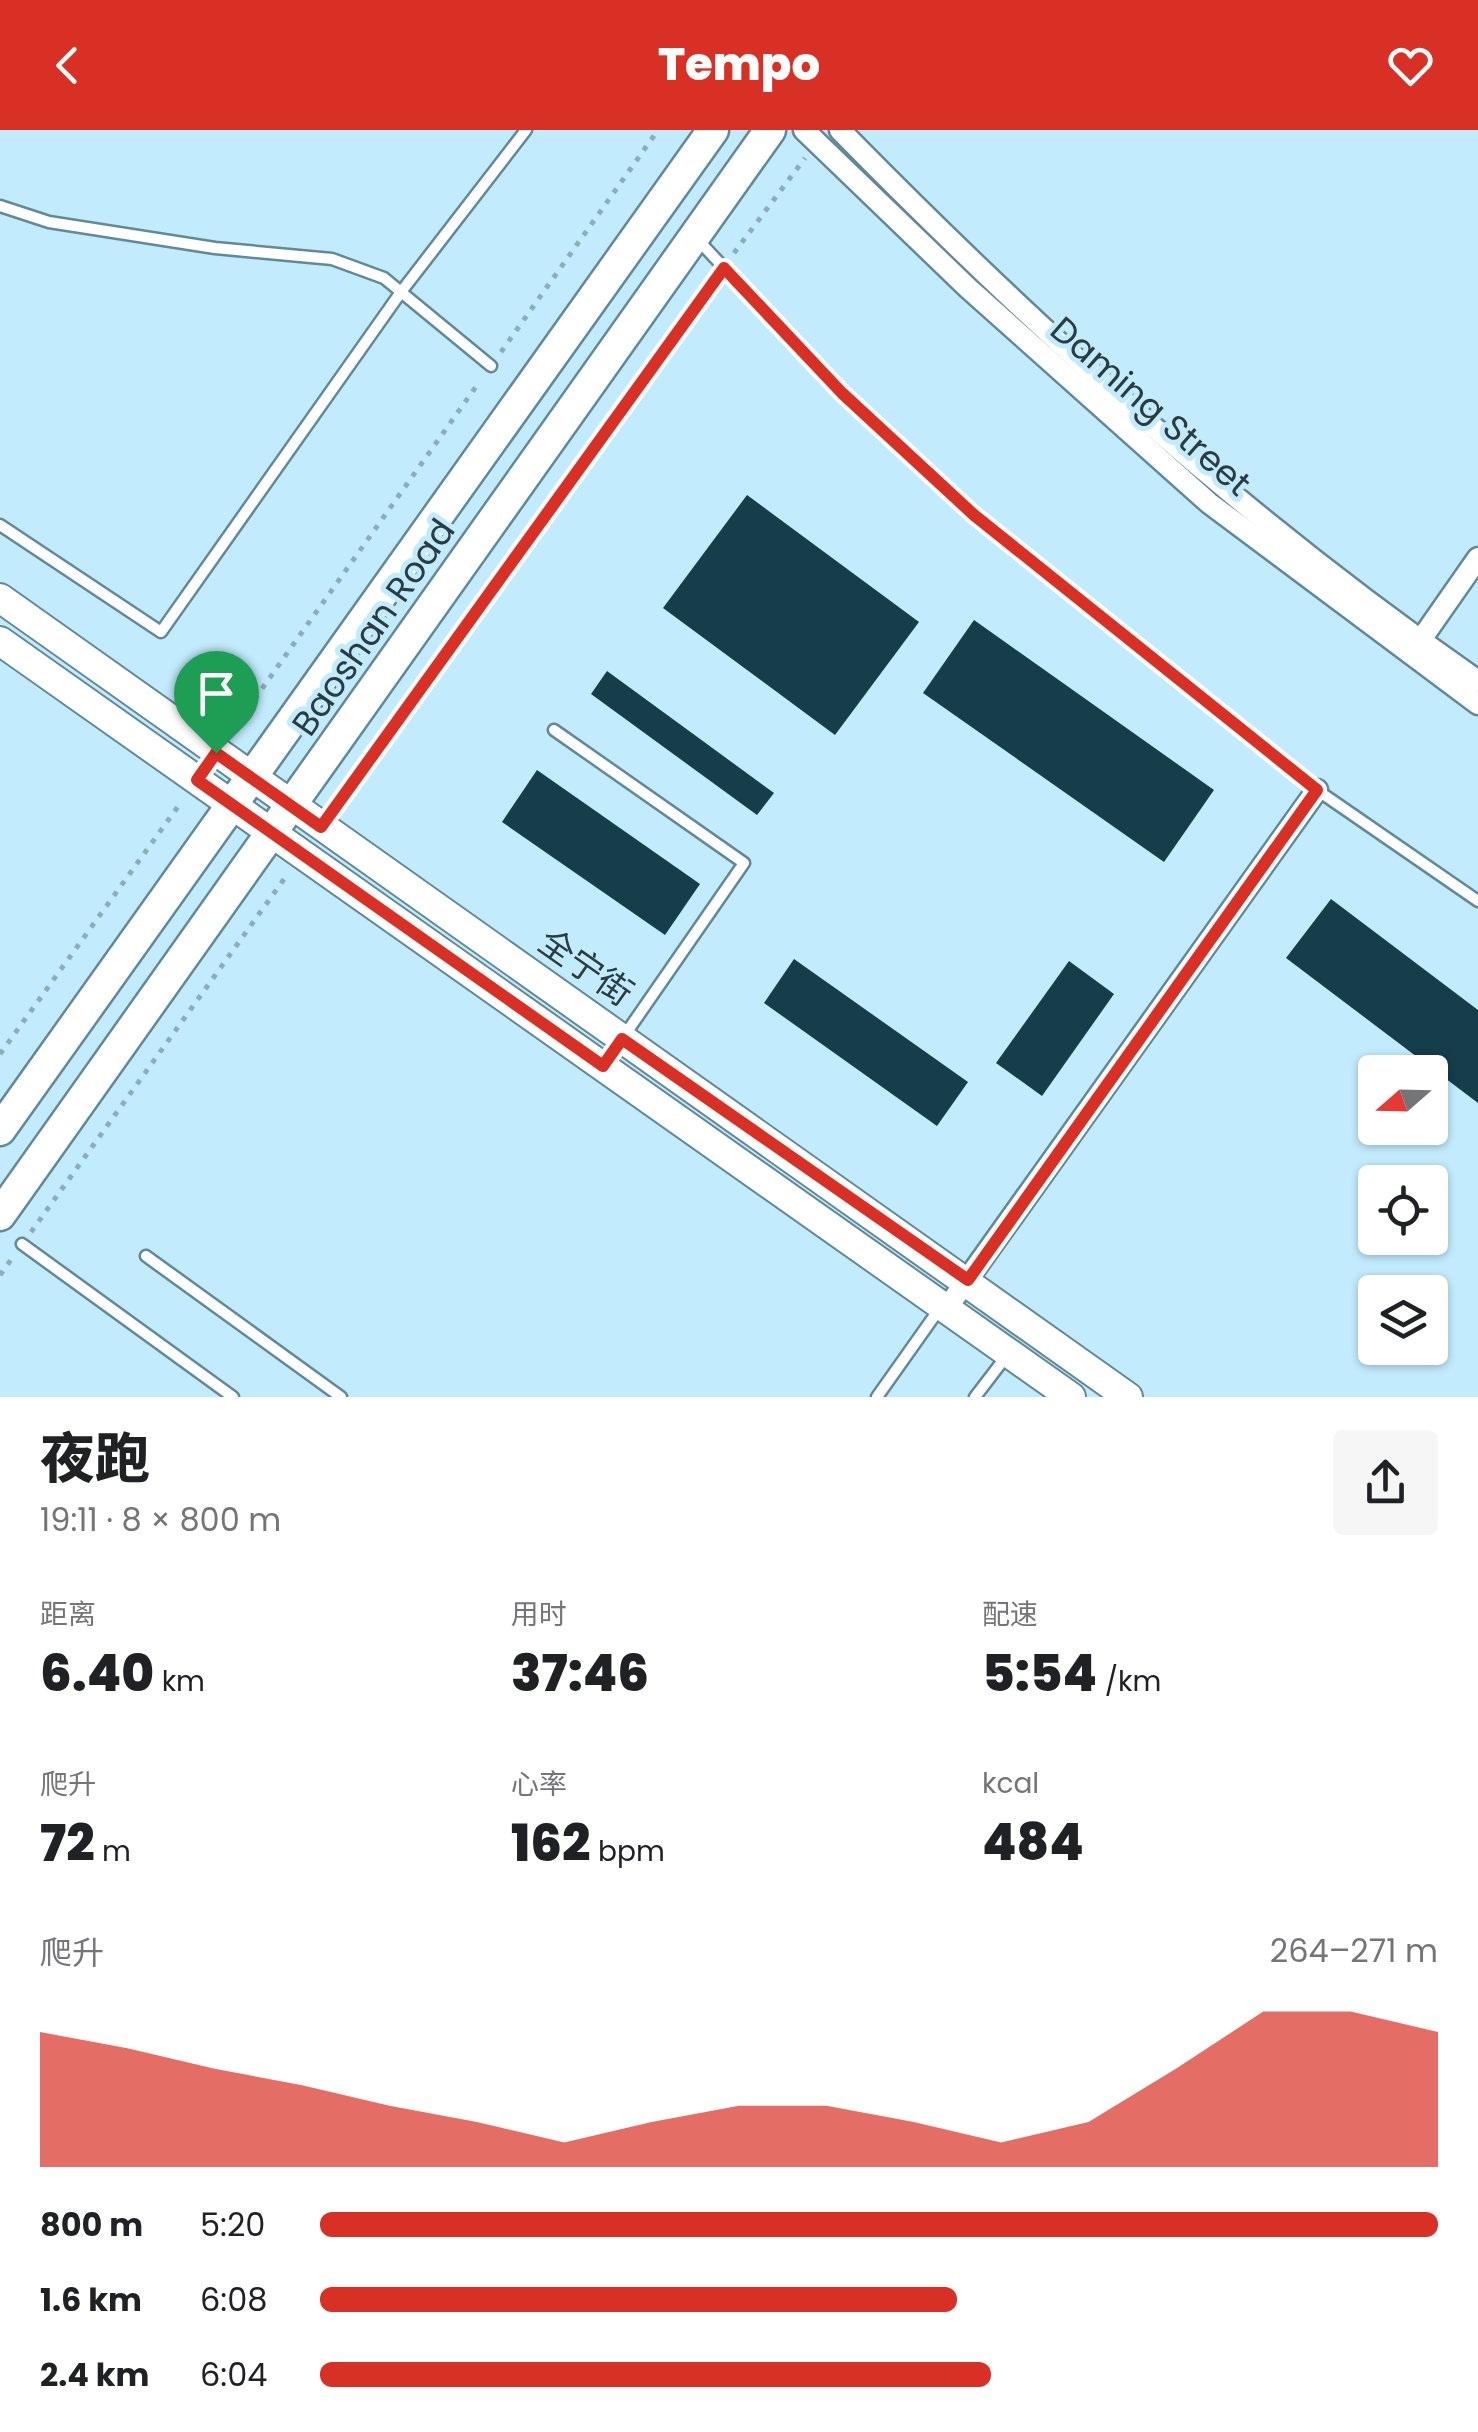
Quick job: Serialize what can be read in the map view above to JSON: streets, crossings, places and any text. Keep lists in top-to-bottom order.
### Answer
{
  "streets": {
    "main road": ["Baoshan Road"],
    "street": ["Daming Street", "全宁街"]
  },
  "crossings": [
    ["Baoshan Road", "全宁街"]
  ],
  "north": "left",
  "page": {
    "header": "Tempo",
    "heading": ["夜跑", "19:11 · 8 × 800 m"],
    "stats": [
      ["距离", "6.40 km"],
      ["用时", "37:46"],
      ["配速", "5:54 /km"],
      ["爬升", "72 m"],
      ["心率", "162 bpm"],
      ["kcal", "484"]
    ],
    "chart": ["爬升", "264–271 m"],
    "list": [
      {
        "name": "800 m",
        "note": "5:20"
      },
      {
        "name": "1.6 km",
        "note": "6:08"
      },
      {
        "name": "2.4 km",
        "note": "6:04"
      }
    ]
  }
}
